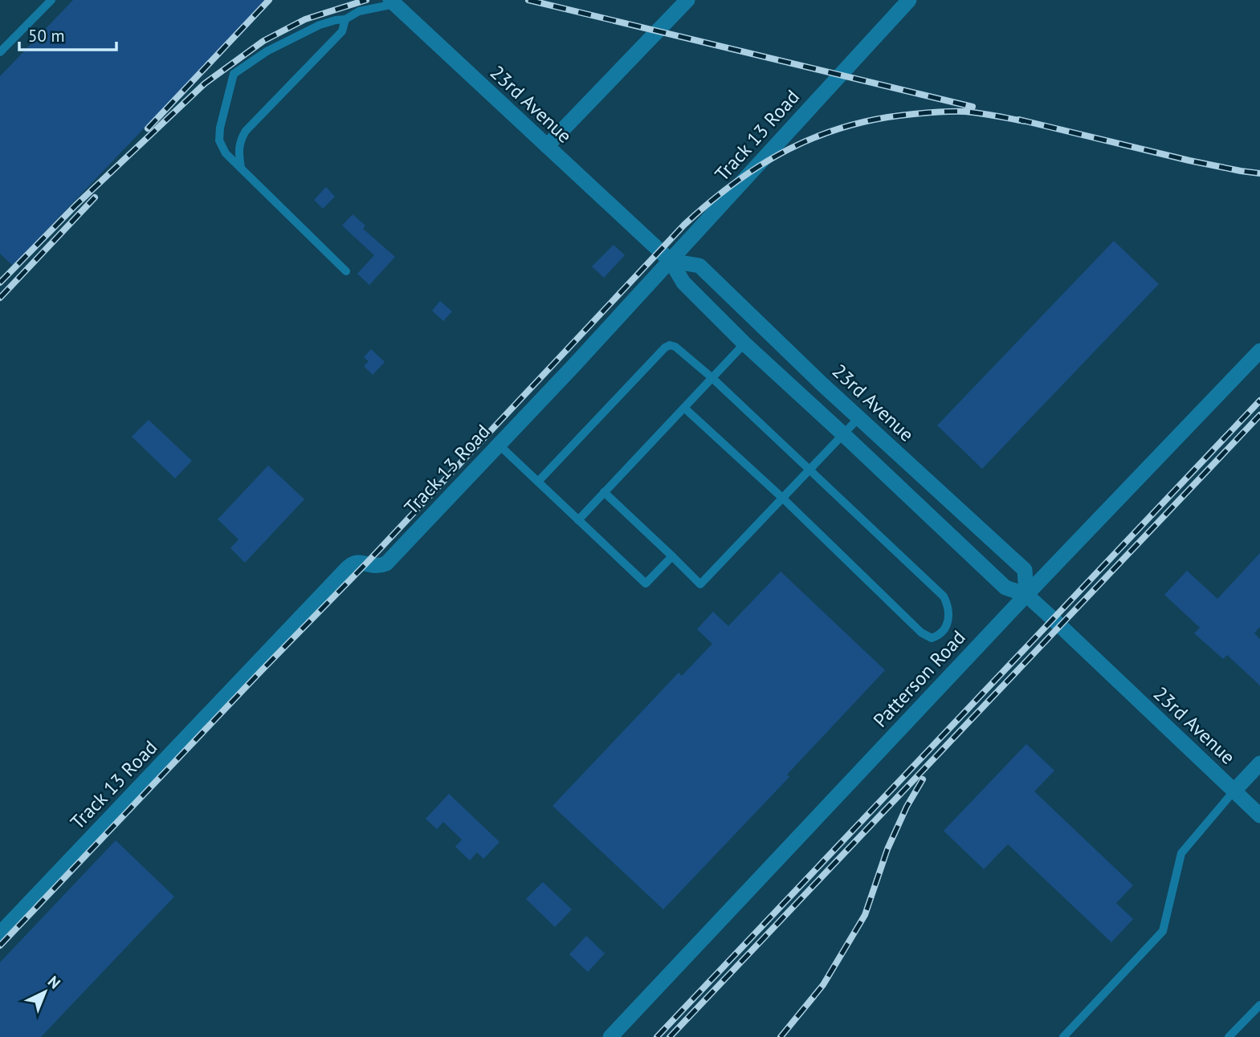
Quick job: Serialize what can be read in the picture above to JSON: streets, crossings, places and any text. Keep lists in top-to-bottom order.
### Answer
{
  "streets": {
    "street": ["23rd Avenue", "Track 13 Road", "Patterson Road"]
  },
  "crossings": [
    ["23rd Avenue", "Track 13 Road"],
    ["23rd Avenue", "Patterson Road"]
  ],
  "scale_bar": "50 m",
  "north": "top right"
}
